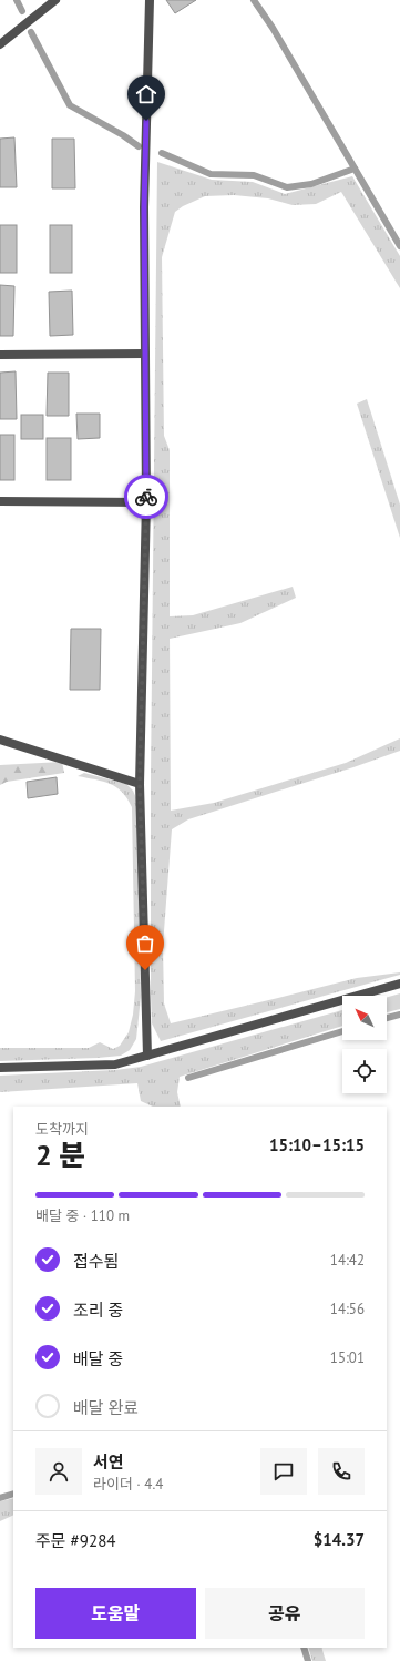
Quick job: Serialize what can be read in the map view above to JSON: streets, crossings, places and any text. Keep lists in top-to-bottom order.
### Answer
{
  "north": "top left",
  "page": {
    "heading": ["2 분", "도착까지", "15:10–15:15"],
    "panel": [
      "서연",
      "라이더 · 4.4",
      "주문 #9284",
      "$14.37"
    ],
    "bar": "배달 중 · 110 m",
    "list": [
      ["접수됨", "14:42"],
      ["조리 중", "14:56"],
      ["배달 중", "15:01"],
      "배달 완료"
    ],
    "buttons": ["도움말", "공유"]
  }
}
